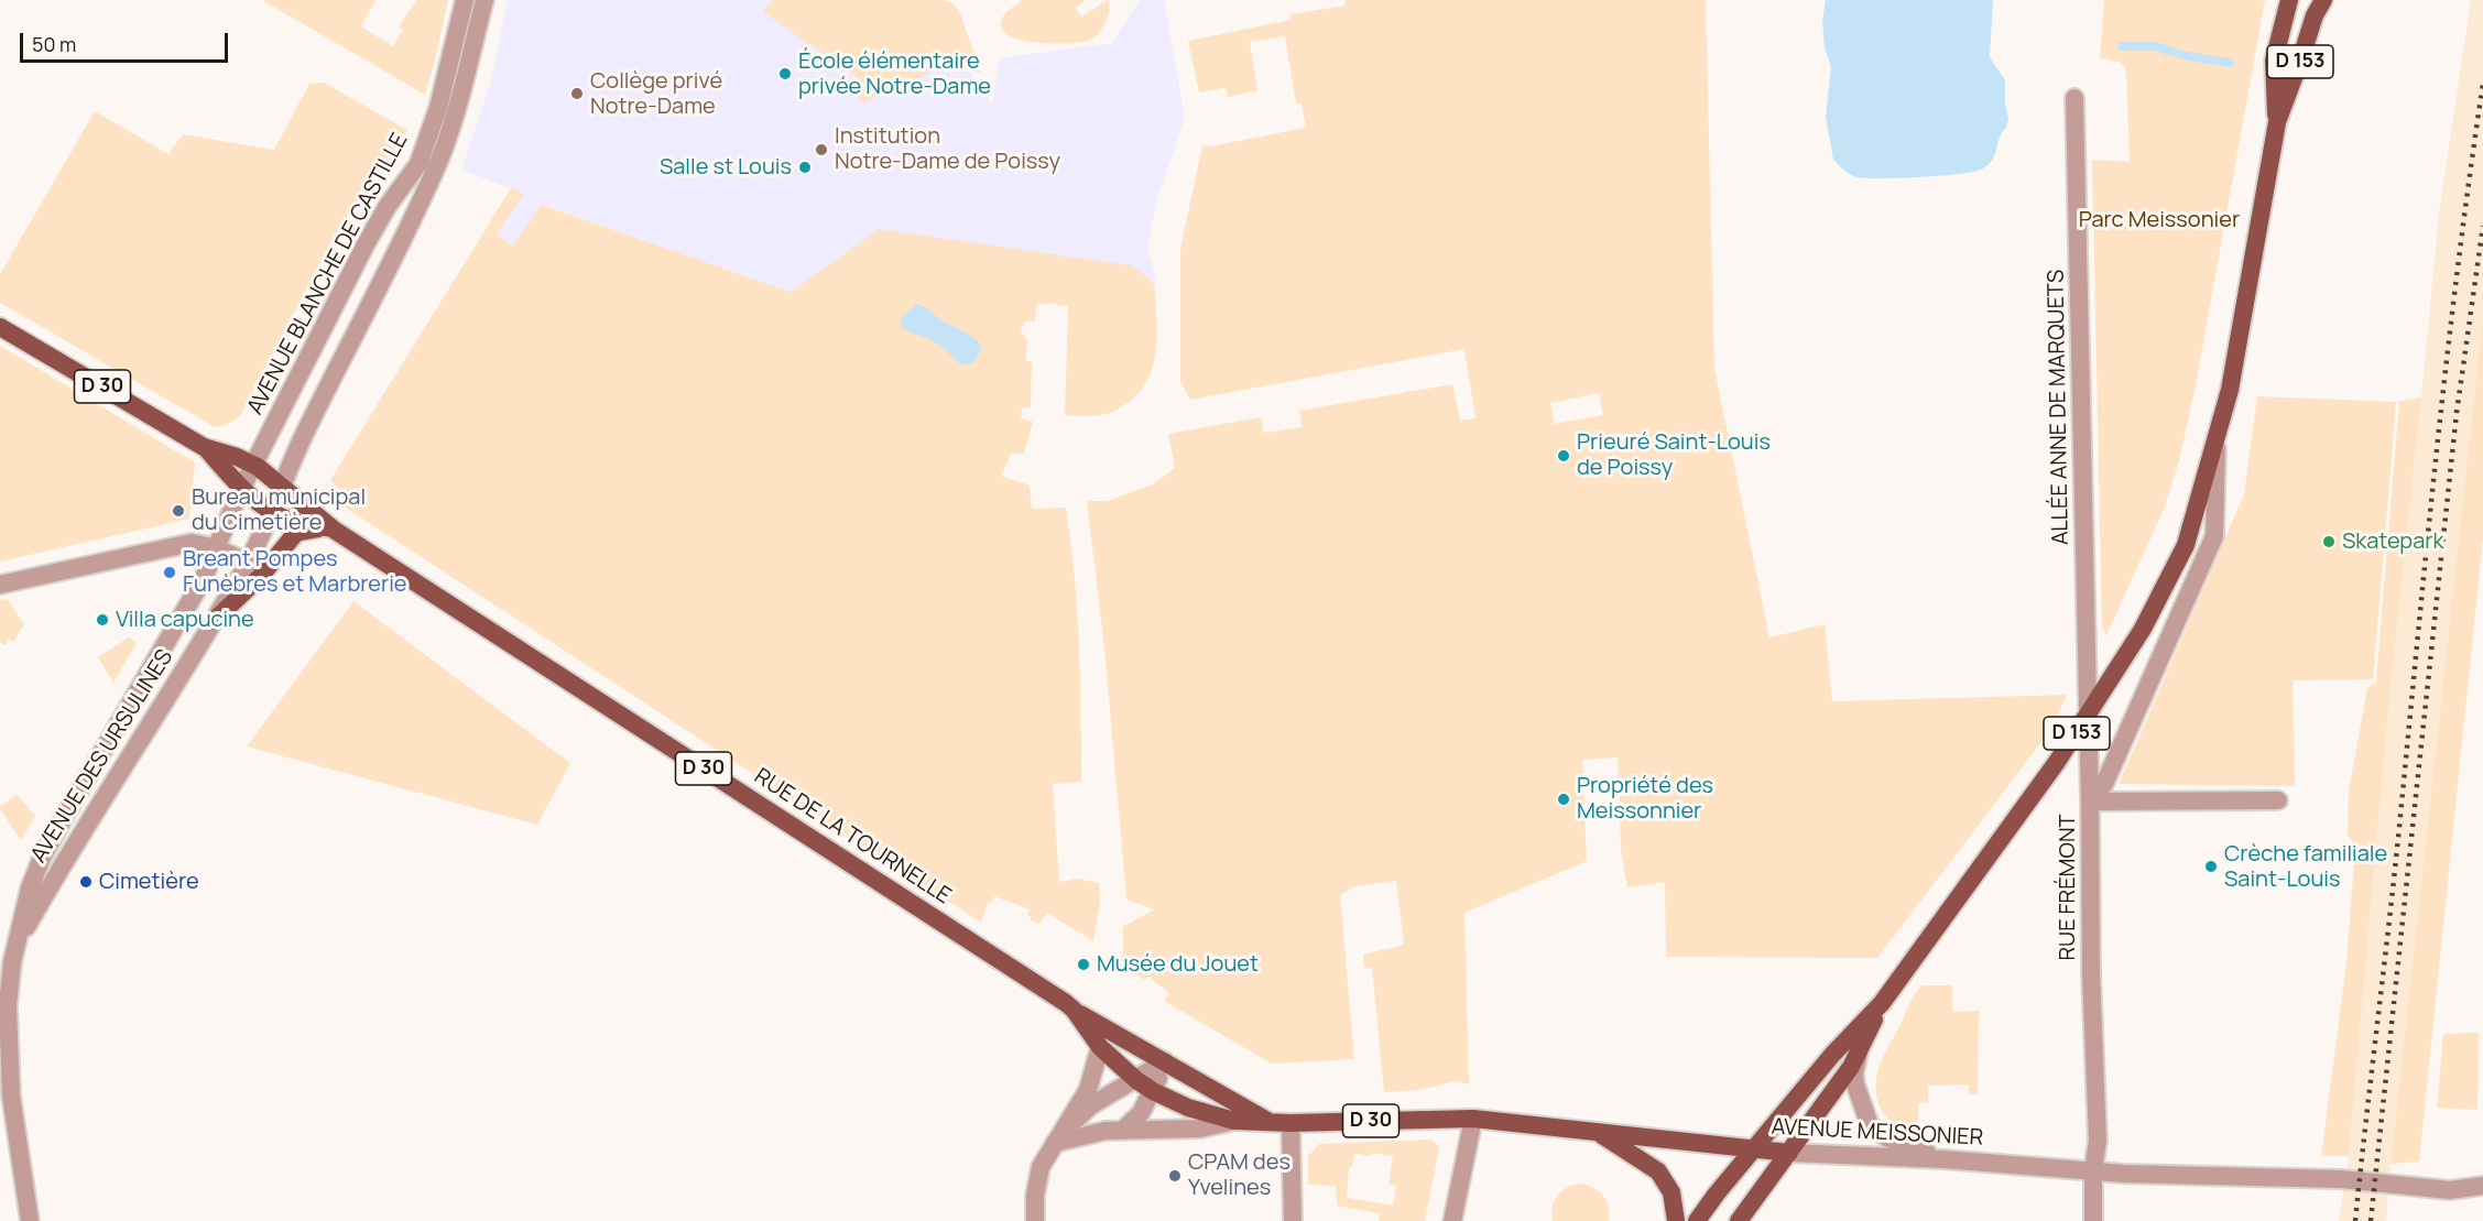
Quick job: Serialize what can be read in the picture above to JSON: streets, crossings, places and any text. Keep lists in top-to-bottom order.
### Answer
{
  "streets": {
    "main road": [
      "D 153",
      "D 30",
      "RUE DE LA TOURNELLE",
      "AVENUE MEISSONIER"
    ],
    "street": [
      "AVENUE BLANCHE DE CASTILLE",
      "ALLÉE ANNE DE MARQUETS",
      "AVENUE DES URSULINES",
      "RUE FRÉMONT"
    ]
  },
  "crossings": [
    ["D 153", "ALLÉE ANNE DE MARQUETS"],
    ["D 153", "RUE FRÉMONT"],
    ["D 153", "AVENUE MEISSONIER"],
    ["AVENUE BLANCHE DE CASTILLE", "AVENUE DES URSULINES"],
    ["AVENUE BLANCHE DE CASTILLE", "RUE DE LA TOURNELLE"],
    ["D 30", "AVENUE MEISSONIER"],
    ["ALLÉE ANNE DE MARQUETS", "RUE FRÉMONT"],
    ["AVENUE DES URSULINES", "RUE DE LA TOURNELLE"],
    ["RUE DE LA TOURNELLE", "AVENUE MEISSONIER"],
    ["RUE FRÉMONT", "AVENUE MEISSONIER"]
  ],
  "parks": ["Parc Meissonier"],
  "places": [
    "École élémentaire privée Notre-Dame",
    "Collège privé Notre-Dame",
    "Institution Notre-Dame de Poissy",
    "Salle st Louis",
    "Prieuré Saint-Louis de Poissy",
    "Bureau municipal du Cimetière",
    "Skatepark",
    "Breant Pompes Funèbres et Marbrerie",
    "Villa capucine",
    "Propriété des Meissonnier",
    "Crèche familiale Saint-Louis",
    "Cimetière",
    "Musée du Jouet",
    "CPAM des Yvelines"
  ],
  "scale_bar": "50 m"
}
